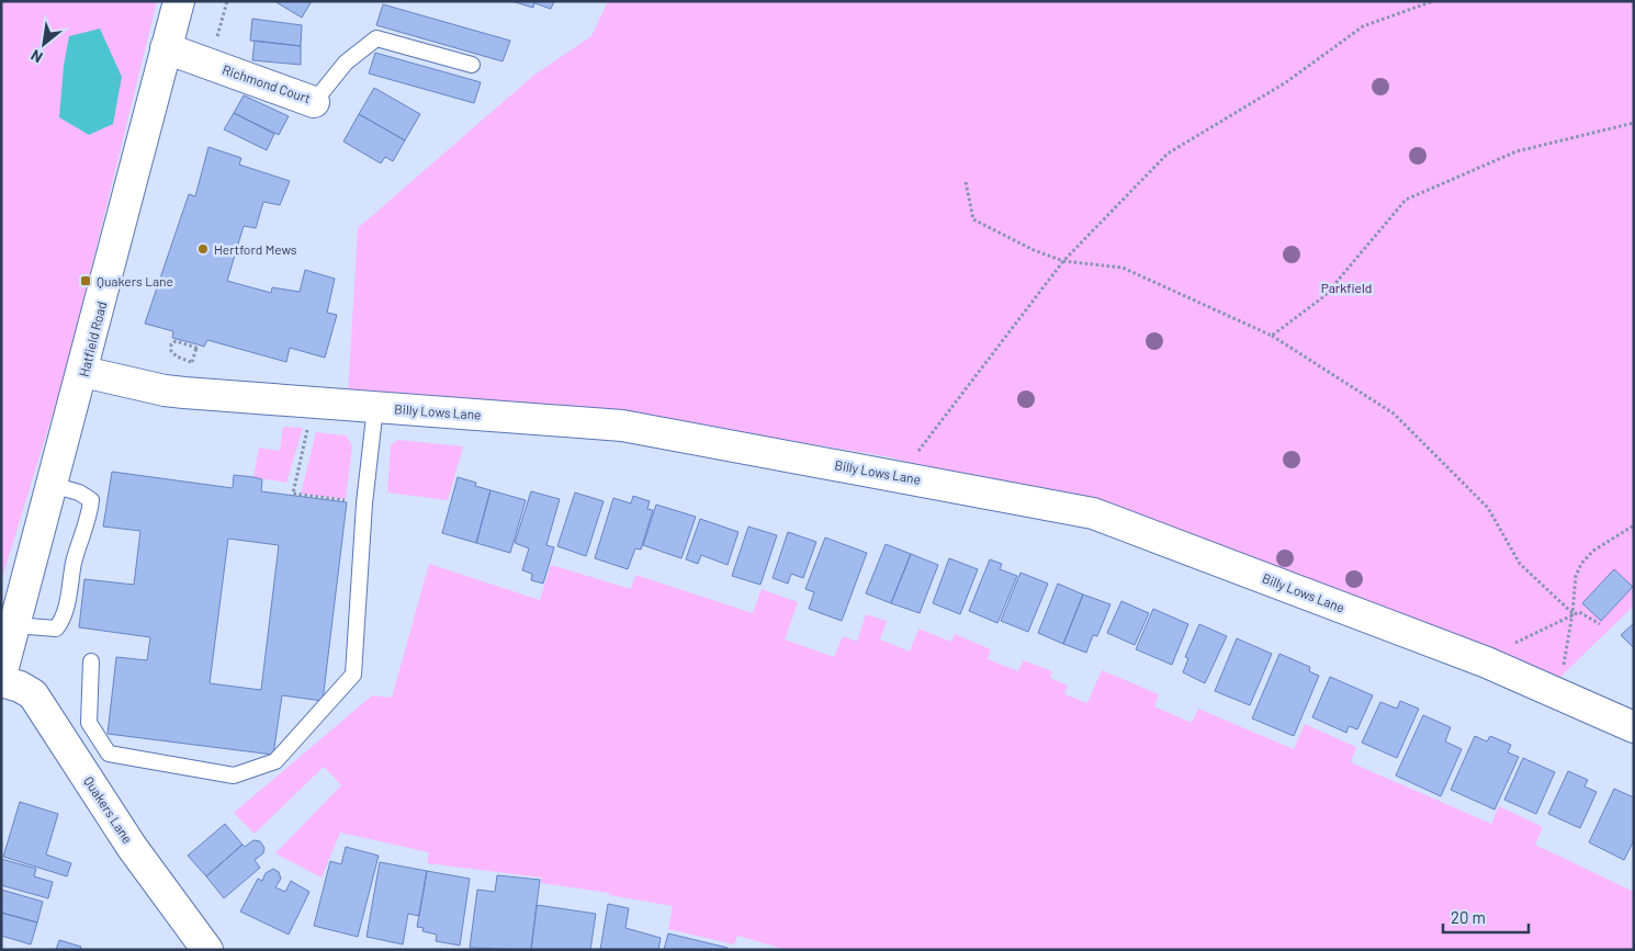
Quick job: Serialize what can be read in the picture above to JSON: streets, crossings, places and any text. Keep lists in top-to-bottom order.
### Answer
{
  "streets": {
    "street": [
      "Richmond Court",
      "Hatfield Road",
      "Billy Lows Lane",
      "Quakers Lane"
    ]
  },
  "crossings": [
    ["Richmond Court", "Hatfield Road"],
    ["Hatfield Road", "Billy Lows Lane"]
  ],
  "parks": ["Parkfield"],
  "places": {
    "other": ["Hertford Mews"],
    "transit": ["Quakers Lane"]
  },
  "scale_bar": "20 m",
  "north": "bottom left"
}
